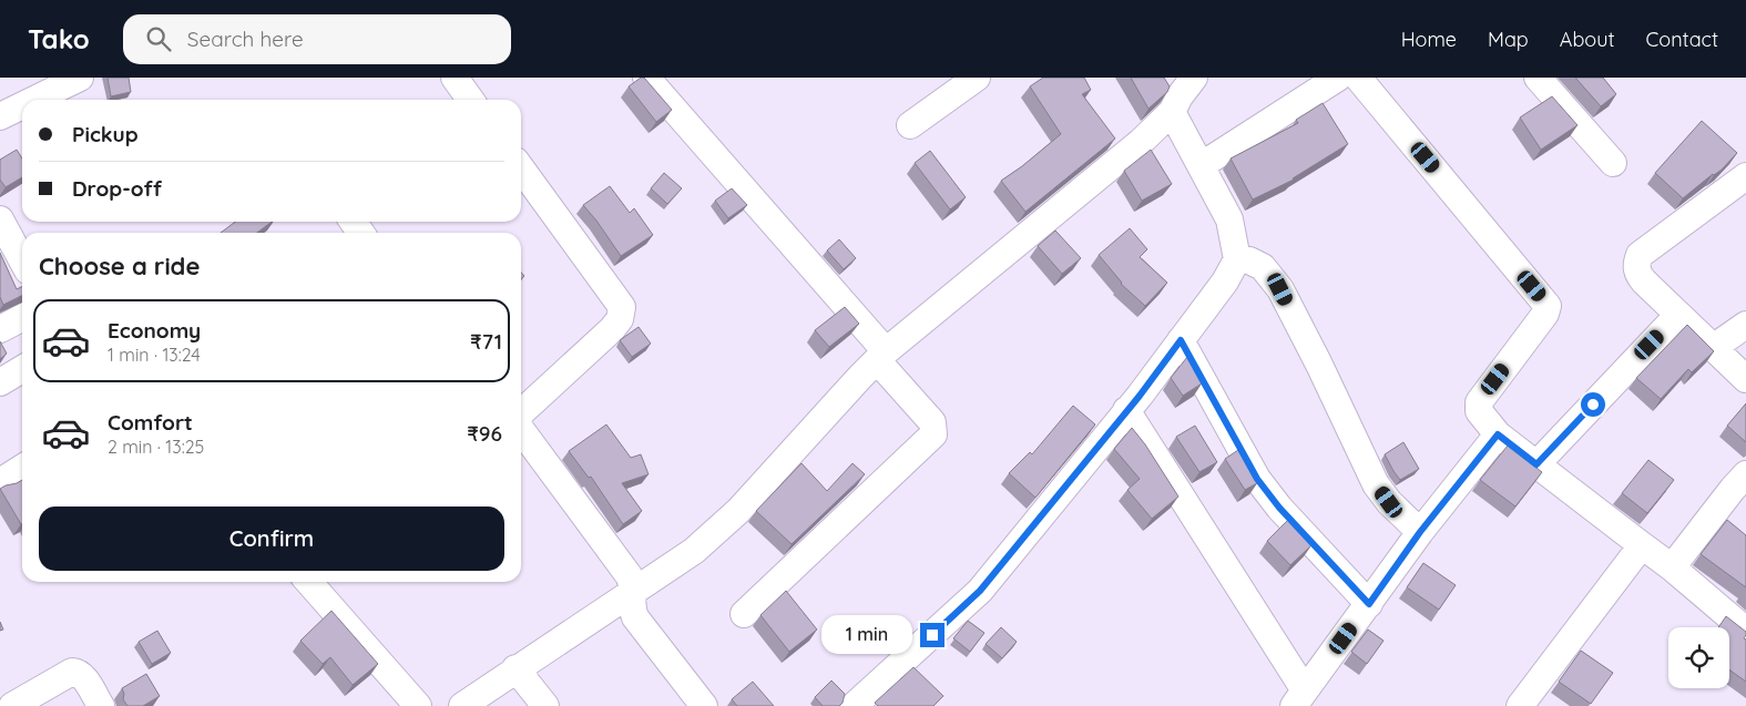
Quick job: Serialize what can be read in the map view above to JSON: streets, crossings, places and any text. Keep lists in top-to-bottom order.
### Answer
{
  "page": {
    "header": "Tako",
    "search": "Search here",
    "nav": [
      "Home",
      "Map",
      "About",
      "Contact"
    ],
    "banner": ["Pickup", "Drop-off"],
    "heading": "Choose a ride",
    "list": [
      {
        "name": "Economy",
        "note": "1 min · 13:24",
        "value": "₹71"
      },
      {
        "name": "Comfort",
        "note": "2 min · 13:25",
        "value": "₹96"
      }
    ],
    "buttons": "Confirm",
    "bubble": "1 min"
  }
}
